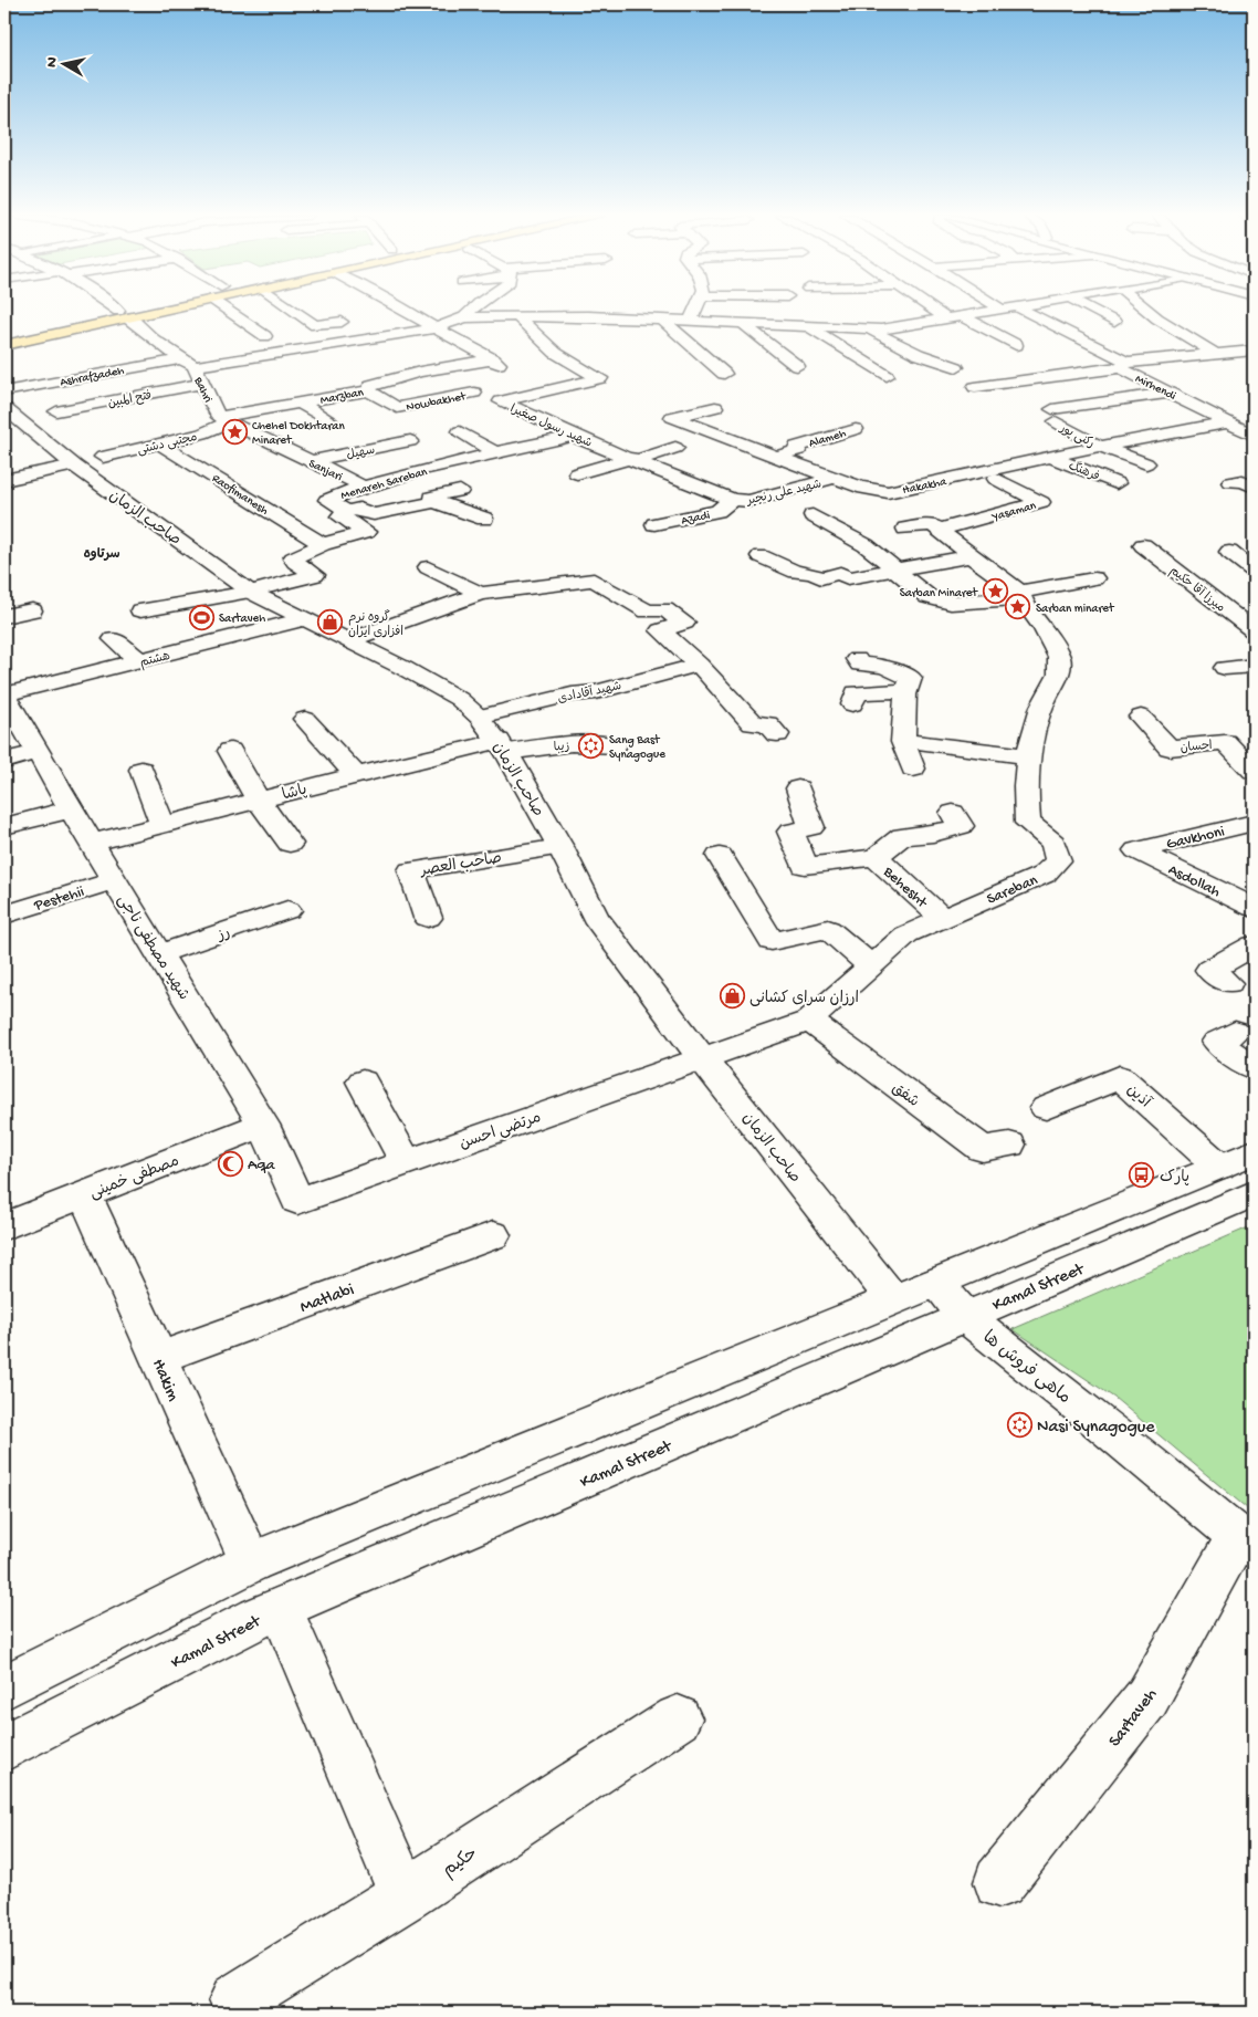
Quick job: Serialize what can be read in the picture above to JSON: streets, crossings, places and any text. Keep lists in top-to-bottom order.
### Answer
{
  "streets": {
    "street": [
      "Ashrafzadeh",
      "Mirhendi",
      "Bahri",
      "Marzban",
      "فتح المبین",
      "Nowbakhet",
      "شهید رسول صغیرا",
      "رکنی پور",
      "Alameh",
      "مجتبی دشتی",
      "سهیل",
      "Sanjari",
      "فرهنگ",
      "Menareh Sareban",
      "Hakakha",
      "شهید علی رنجبر",
      "Raofimanesh",
      "Yasaman",
      "صاحب الزمان",
      "Azadi",
      "میرزا آقا حکیم",
      "هشتم",
      "شهید آقادادی",
      "زیبا",
      "احسان",
      "پاشا",
      "Gavkhoni",
      "صاحب العصر",
      "Asdollah",
      "Behesht",
      "Sareban",
      "Pestehii",
      "رز",
      "شهید مصطفی ناجی",
      "شفق",
      "آذین",
      "مرتضی احسن",
      "مصطفی خمینی",
      "Kamal Street",
      "Matlabi",
      "ماهی فروش ها",
      "Hakim",
      "Sartaveh",
      "حکیم"
    ]
  },
  "crossings": [
    ["Ashrafzadeh", "Bahri"],
    ["Mirhendi", "رکنی پور"],
    ["Mirhendi", "Hakakha"],
    ["Bahri", "Marzban"],
    ["Bahri", "فتح المبین"],
    ["Bahri", "مجتبی دشتی"],
    ["Bahri", "Sanjari"],
    ["Marzban", "Nowbakhet"],
    ["Marzban", "مجتبی دشتی"],
    ["Marzban", "Sanjari"],
    ["شهید رسول صغیرا", "Menareh Sareban"],
    ["شهید رسول صغیرا", "شهید علی رنجبر"],
    ["شهید رسول صغیرا", "Azadi"],
    ["رکنی پور", "Hakakha"],
    ["Alameh", "Hakakha"],
    ["مجتبی دشتی", "Sanjari"],
    ["مجتبی دشتی", "Raofimanesh"],
    ["سهیل", "Sanjari"],
    ["Sanjari", "Menareh Sareban"],
    ["فرهنگ", "Hakakha"],
    ["Menareh Sareban", "Raofimanesh"],
    ["Menareh Sareban", "صاحب الزمان"],
    ["Hakakha", "شهید علی رنجبر"],
    ["شهید علی رنجبر", "Azadi"],
    ["Yasaman", "Sareban"],
    ["صاحب الزمان", "هشتم"],
    ["صاحب الزمان", "شهید آقادادی"],
    ["صاحب الزمان", "زیبا"],
    ["صاحب الزمان", "پاشا"],
    ["صاحب الزمان", "صاحب العصر"],
    ["صاحب الزمان", "Sareban"],
    ["صاحب الزمان", "مرتضی احسن"],
    ["هشتم", "شهید مصطفی ناجی"],
    ["زیبا", "پاشا"],
    ["پاشا", "شهید مصطفی ناجی"],
    ["Gavkhoni", "Asdollah"],
    ["Behesht", "Sareban"],
    ["Sareban", "شفق"],
    ["Sareban", "مرتضی احسن"],
    ["Pestehii", "شهید مصطفی ناجی"],
    ["رز", "شهید مصطفی ناجی"],
    ["شهید مصطفی ناجی", "مرتضی احسن"],
    ["شهید مصطفی ناجی", "مصطفی خمینی"],
    ["مصطفی خمینی", "Hakim"],
    ["Kamal Street", "ماهی فروش ها"],
    ["Matlabi", "Hakim"],
    ["ماهی فروش ها", "Sartaveh"]
  ],
  "districts": ["سرتاوه"],
  "places": {
    "place": ["Chehel Dokhtaran Minaret", "Sarban Minaret", "Sarban minaret"],
    "sports": ["Sartaveh"],
    "shop": ["گروه نرم افزاری ایران", "ارزان سرای کشانی"],
    "synagogue": ["Sang Bast Synagogue", "Nasi Synagogue"],
    "mosque": ["Aqa"],
    "bus stop": ["پارک"]
  },
  "north": "left"
}
